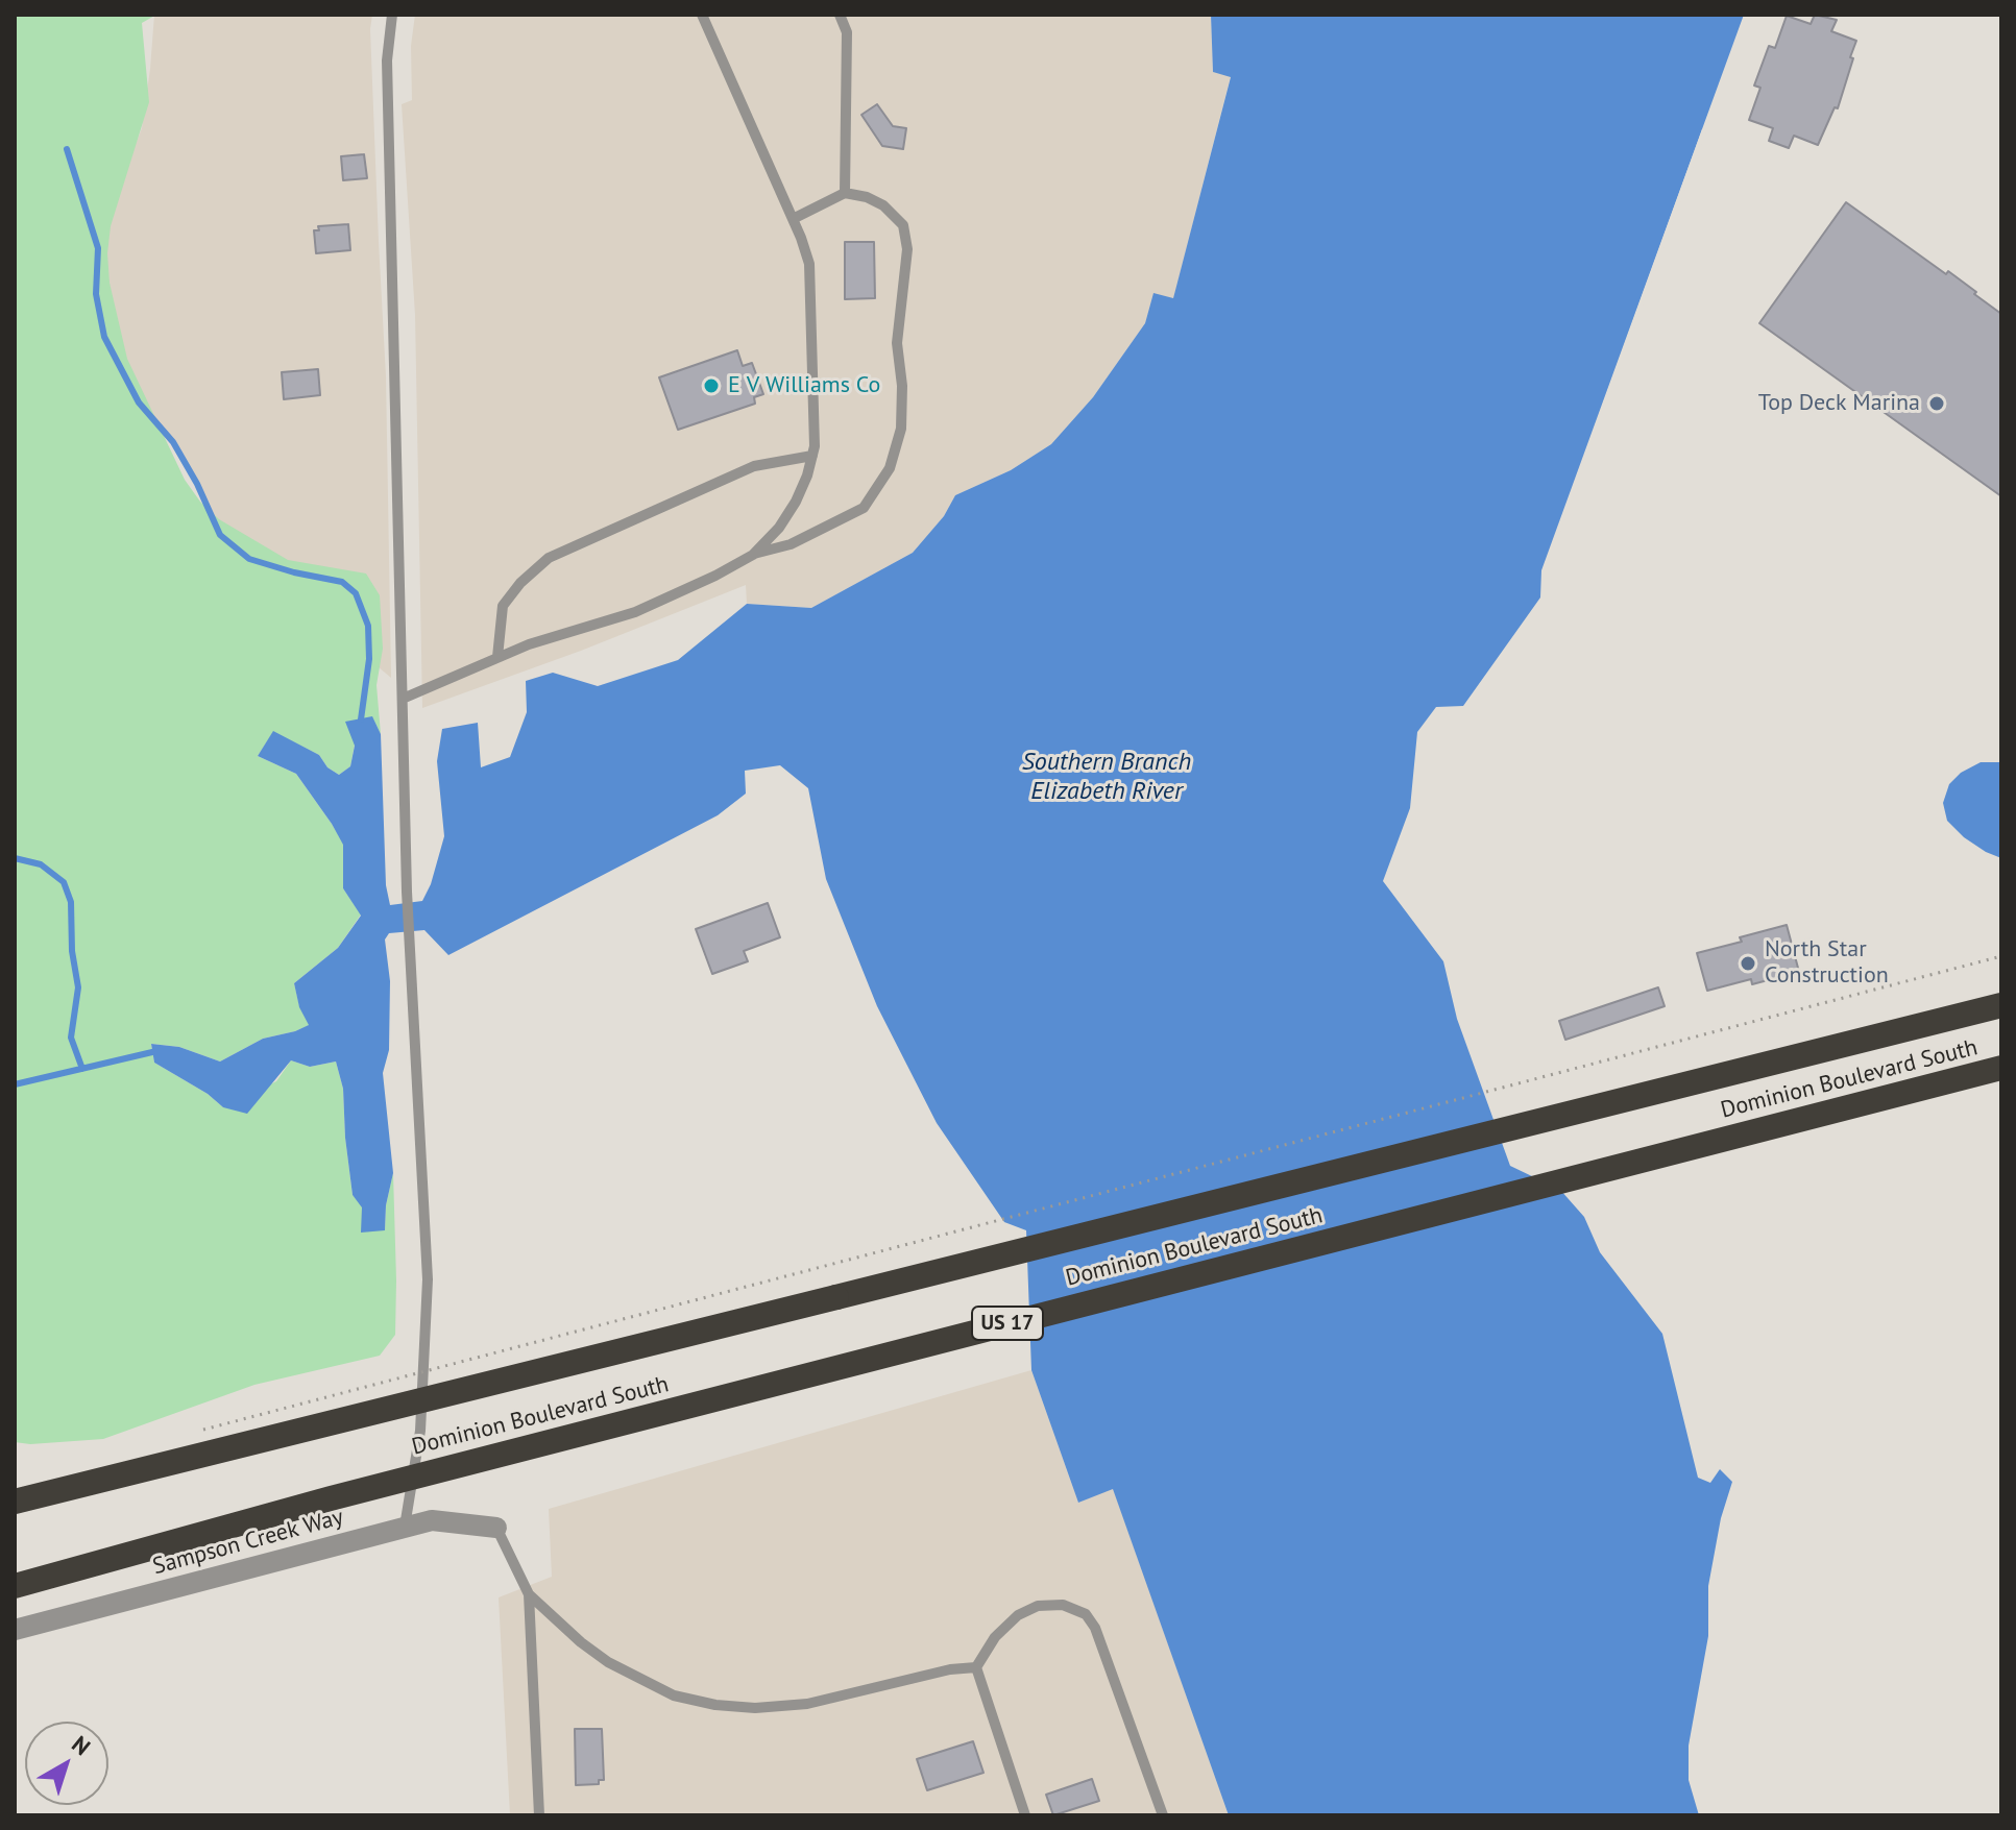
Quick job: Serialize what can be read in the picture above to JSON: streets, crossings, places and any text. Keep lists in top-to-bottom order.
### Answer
{
  "streets": {
    "highway": ["Dominion Boulevard South", "US 17"],
    "street": ["Sampson Creek Way"]
  },
  "water": ["Southern Branch Elizabeth River"],
  "places": ["E V Williams Co", "Top Deck Marina", "North Star Construction"],
  "north": "top right"
}
